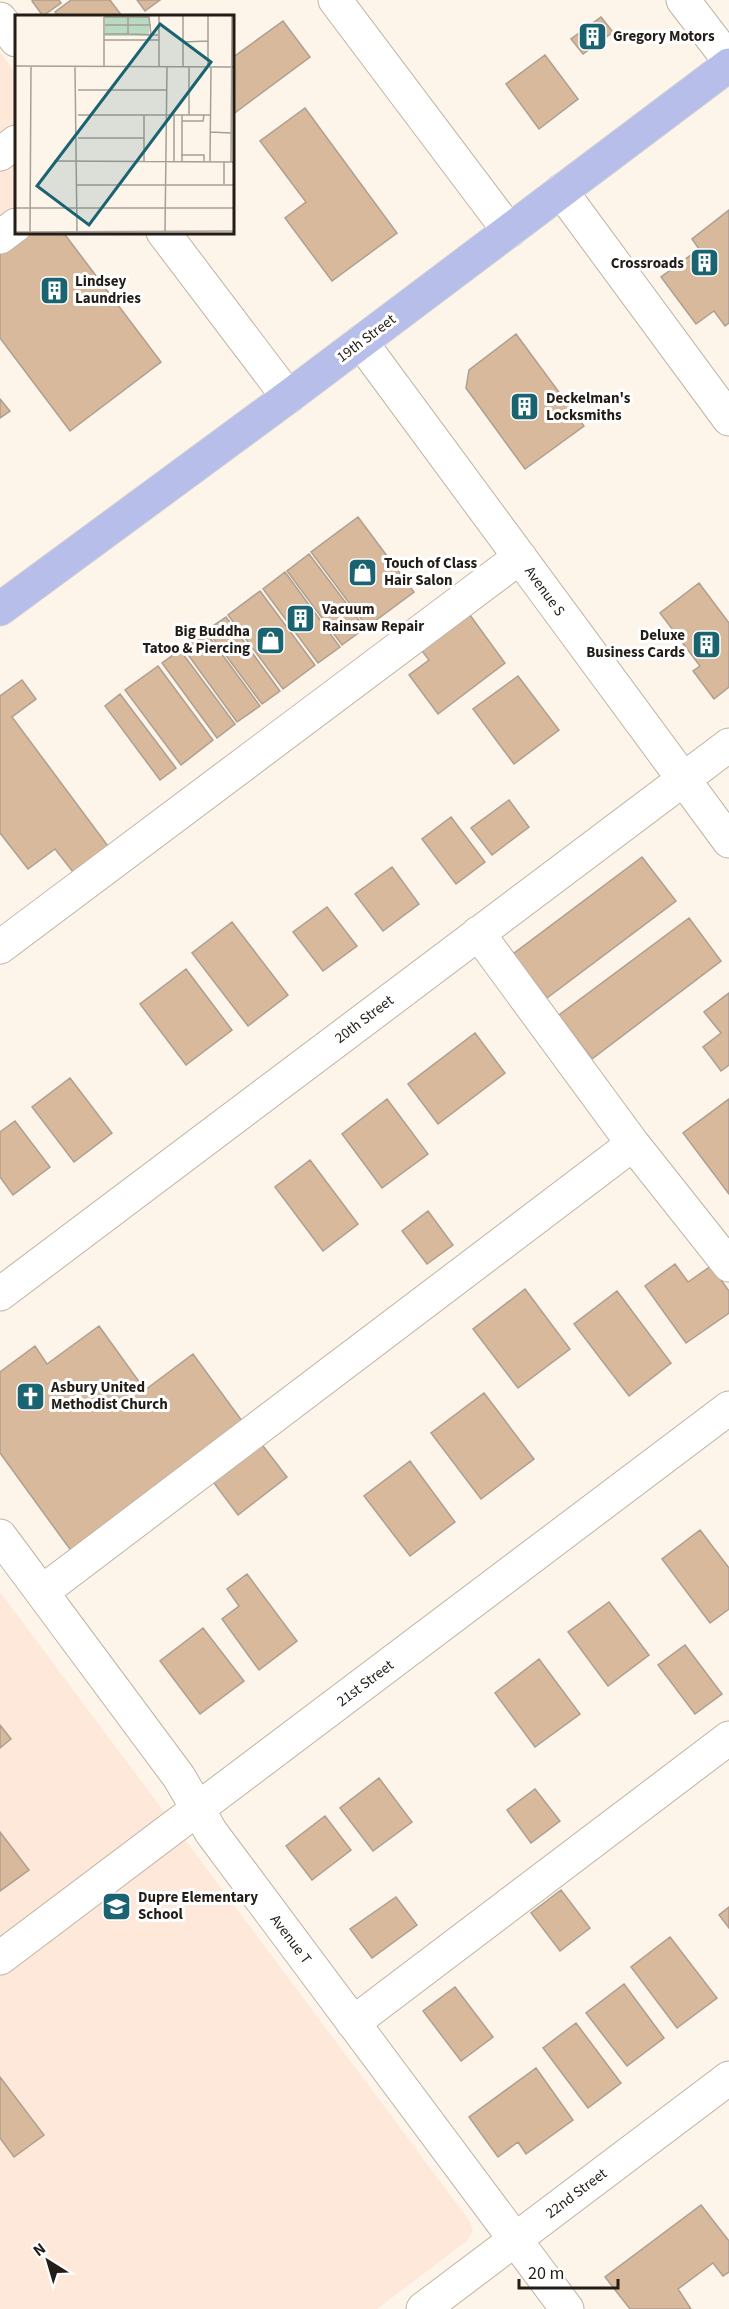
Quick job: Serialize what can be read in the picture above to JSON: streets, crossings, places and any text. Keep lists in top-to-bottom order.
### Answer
{
  "streets": {
    "main road": ["19th Street"],
    "street": [
      "Avenue S",
      "20th Street",
      "21st Street",
      "Avenue T",
      "22nd Street"
    ]
  },
  "crossings": [
    ["19th Street", "Avenue S"],
    ["Avenue S", "20th Street"],
    ["21st Street", "Avenue T"],
    ["Avenue T", "22nd Street"]
  ],
  "places": {
    "building": [
      "Gregory Motors",
      "Crossroads",
      "Lindsey Laundries",
      "Deckelman's Locksmiths",
      "Vacuum Rainsaw Repair",
      "Deluxe Business Cards"
    ],
    "shop": ["Touch of Class Hair Salon", "Big Buddha Tatoo & Piercing"],
    "church": ["Asbury United Methodist Church"],
    "school or university": ["Dupre Elementary School"]
  },
  "scale_bar": "20 m",
  "north": "top left"
}
